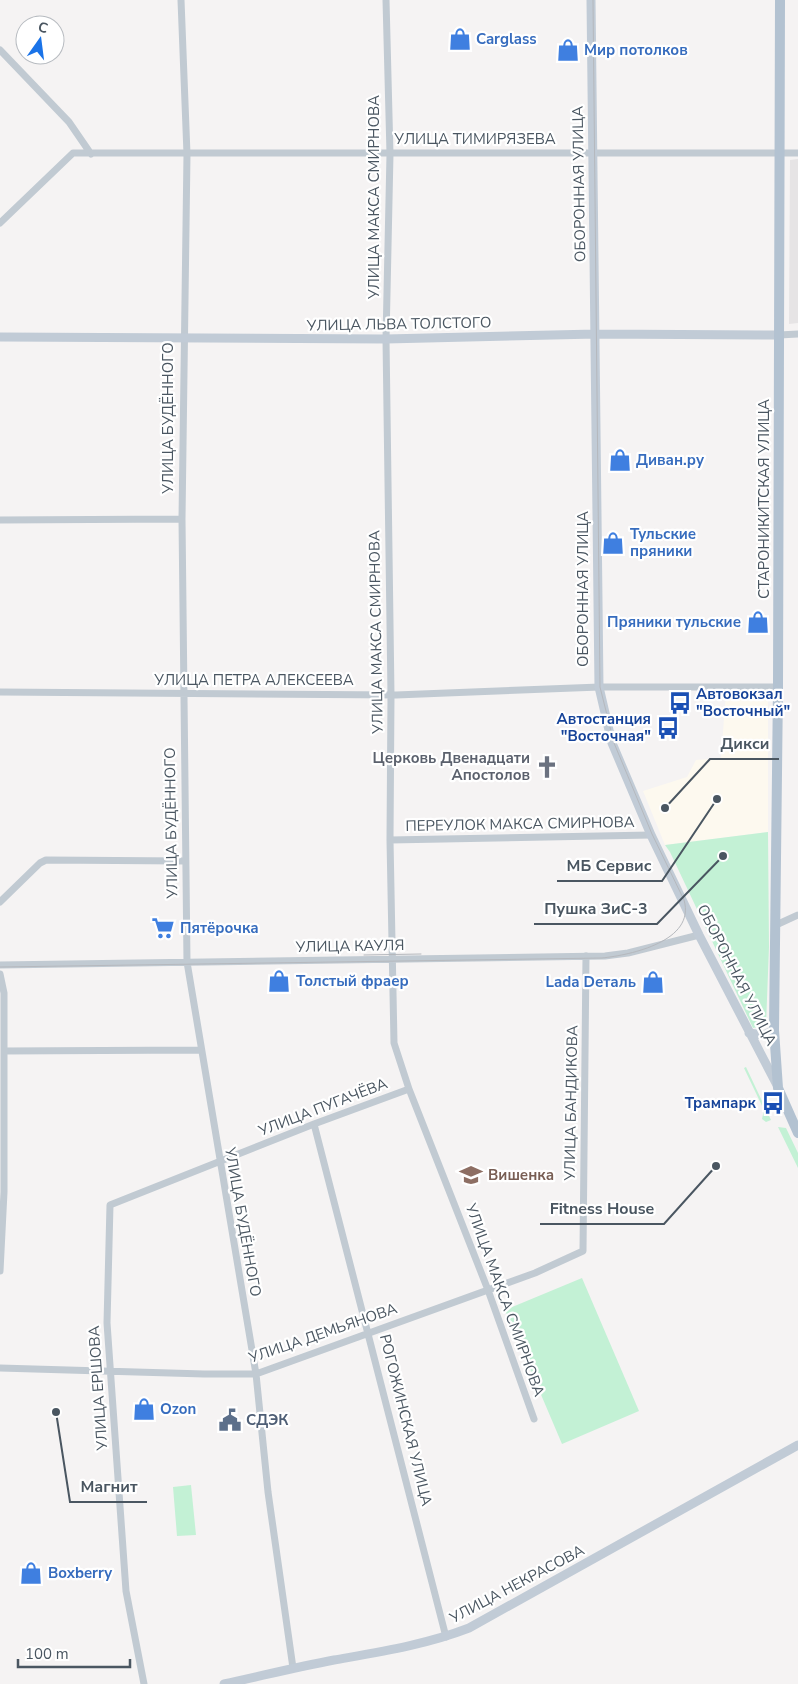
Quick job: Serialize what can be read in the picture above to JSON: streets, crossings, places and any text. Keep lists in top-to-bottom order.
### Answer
{
  "streets": {
    "main road": ["ОБОРОННАЯ УЛИЦА", "СТАРОНИКИТСКАЯ УЛИЦА"],
    "street": [
      "УЛИЦА ТИМИРЯЗЕВА",
      "УЛИЦА МАКСА СМИРНОВА",
      "УЛИЦА ЛЬВА ТОЛСТОГО",
      "УЛИЦА БУДЁННОГО",
      "УЛИЦА ПЕТРА АЛЕКСЕЕВА",
      "ПЕРЕУЛОК МАКСА СМИРНОВА",
      "УЛИЦА КАУЛЯ",
      "УЛИЦА БАНДИКОВА",
      "УЛИЦА ПУГАЧЁВА",
      "УЛИЦА ДЕМЬЯНОВА",
      "УЛИЦА ЕРШОВА",
      "РОГОЖИНСКАЯ УЛИЦА",
      "УЛИЦА НЕКРАСОВА"
    ]
  },
  "crossings": [
    ["УЛИЦА ТИМИРЯЗЕВА", "ОБОРОННАЯ УЛИЦА"],
    ["УЛИЦА ТИМИРЯЗЕВА", "УЛИЦА МАКСА СМИРНОВА"],
    ["УЛИЦА ТИМИРЯЗЕВА", "УЛИЦА БУДЁННОГО"],
    ["УЛИЦА ТИМИРЯЗЕВА", "СТАРОНИКИТСКАЯ УЛИЦА"],
    ["ОБОРОННАЯ УЛИЦА", "УЛИЦА ЛЬВА ТОЛСТОГО"],
    ["ОБОРОННАЯ УЛИЦА", "СТАРОНИКИТСКАЯ УЛИЦА"],
    ["ОБОРОННАЯ УЛИЦА", "УЛИЦА ПЕТРА АЛЕКСЕЕВА"],
    ["ОБОРОННАЯ УЛИЦА", "ПЕРЕУЛОК МАКСА СМИРНОВА"],
    ["ОБОРОННАЯ УЛИЦА", "УЛИЦА КАУЛЯ"],
    ["УЛИЦА МАКСА СМИРНОВА", "УЛИЦА ЛЬВА ТОЛСТОГО"],
    ["УЛИЦА МАКСА СМИРНОВА", "УЛИЦА ПЕТРА АЛЕКСЕЕВА"],
    ["УЛИЦА МАКСА СМИРНОВА", "ПЕРЕУЛОК МАКСА СМИРНОВА"],
    ["УЛИЦА МАКСА СМИРНОВА", "УЛИЦА КАУЛЯ"],
    ["УЛИЦА МАКСА СМИРНОВА", "УЛИЦА ПУГАЧЁВА"],
    ["УЛИЦА МАКСА СМИРНОВА", "УЛИЦА ДЕМЬЯНОВА"],
    ["УЛИЦА ЛЬВА ТОЛСТОГО", "УЛИЦА БУДЁННОГО"],
    ["УЛИЦА ЛЬВА ТОЛСТОГО", "СТАРОНИКИТСКАЯ УЛИЦА"],
    ["УЛИЦА БУДЁННОГО", "УЛИЦА ПЕТРА АЛЕКСЕЕВА"],
    ["УЛИЦА БУДЁННОГО", "УЛИЦА КАУЛЯ"],
    ["УЛИЦА БУДЁННОГО", "УЛИЦА ПУГАЧЁВА"],
    ["УЛИЦА БУДЁННОГО", "УЛИЦА ДЕМЬЯНОВА"],
    ["УЛИЦА БУДЁННОГО", "УЛИЦА ЕРШОВА"],
    ["УЛИЦА БУДЁННОГО", "УЛИЦА НЕКРАСОВА"],
    ["СТАРОНИКИТСКАЯ УЛИЦА", "УЛИЦА ПЕТРА АЛЕКСЕЕВА"],
    ["УЛИЦА КАУЛЯ", "УЛИЦА БАНДИКОВА"],
    ["УЛИЦА БАНДИКОВА", "УЛИЦА ДЕМЬЯНОВА"],
    ["УЛИЦА ПУГАЧЁВА", "УЛИЦА ЕРШОВА"],
    ["УЛИЦА ПУГАЧЁВА", "РОГОЖИНСКАЯ УЛИЦА"],
    ["УЛИЦА ДЕМЬЯНОВА", "УЛИЦА ЕРШОВА"],
    ["УЛИЦА ДЕМЬЯНОВА", "РОГОЖИНСКАЯ УЛИЦА"],
    ["РОГОЖИНСКАЯ УЛИЦА", "УЛИЦА НЕКРАСОВА"]
  ],
  "places": {
    "shop": [
      "Carglass",
      "Мир потолков",
      "Диван.ру",
      "Тульские пряники",
      "Пряники тульские",
      "Толстый фраер",
      "Lada Dеталь",
      "Ozon",
      "Boxberry"
    ],
    "bus stop": ["Автовокзал \"Восточный\"", "Автостанция \"Восточная\"", "Трампарк"],
    "church": ["Церковь Двенадцати Апостолов"],
    "other": [
      "МБ Сервис",
      "Дикси",
      "Пушка ЗиС-3",
      "Fitness House",
      "Магнит"
    ],
    "supermarket": ["Пятёрочка"],
    "school or university": ["Вишенка"],
    "public building": ["СДЭК"]
  },
  "scale_bar": "100 m",
  "north": "top"
}
